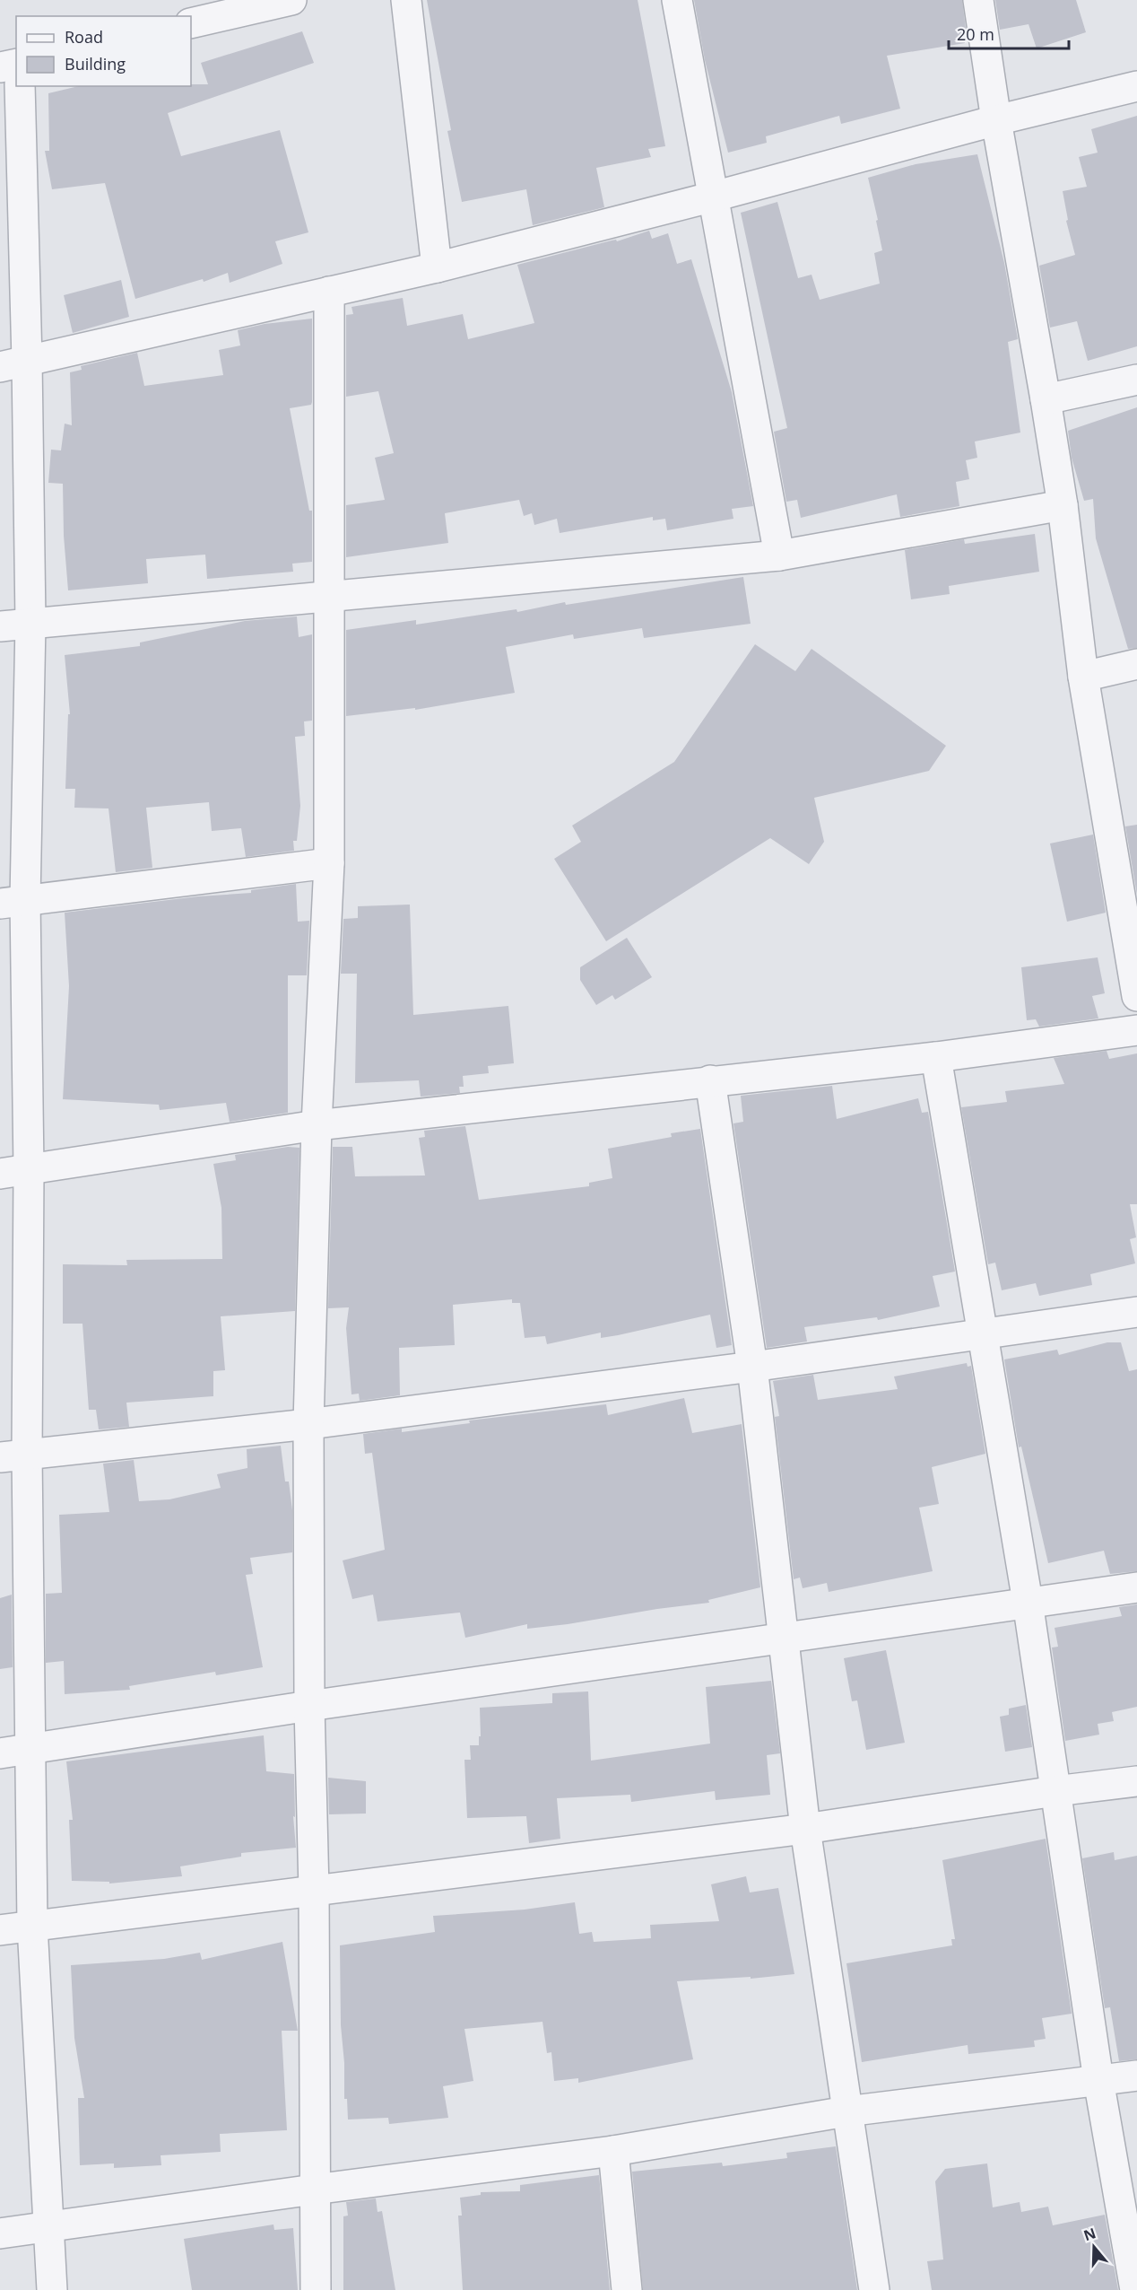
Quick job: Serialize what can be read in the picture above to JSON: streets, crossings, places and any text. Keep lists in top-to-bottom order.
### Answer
{
  "legend": ["Road", "Building"],
  "scale_bar": "20 m",
  "north": "top"
}
